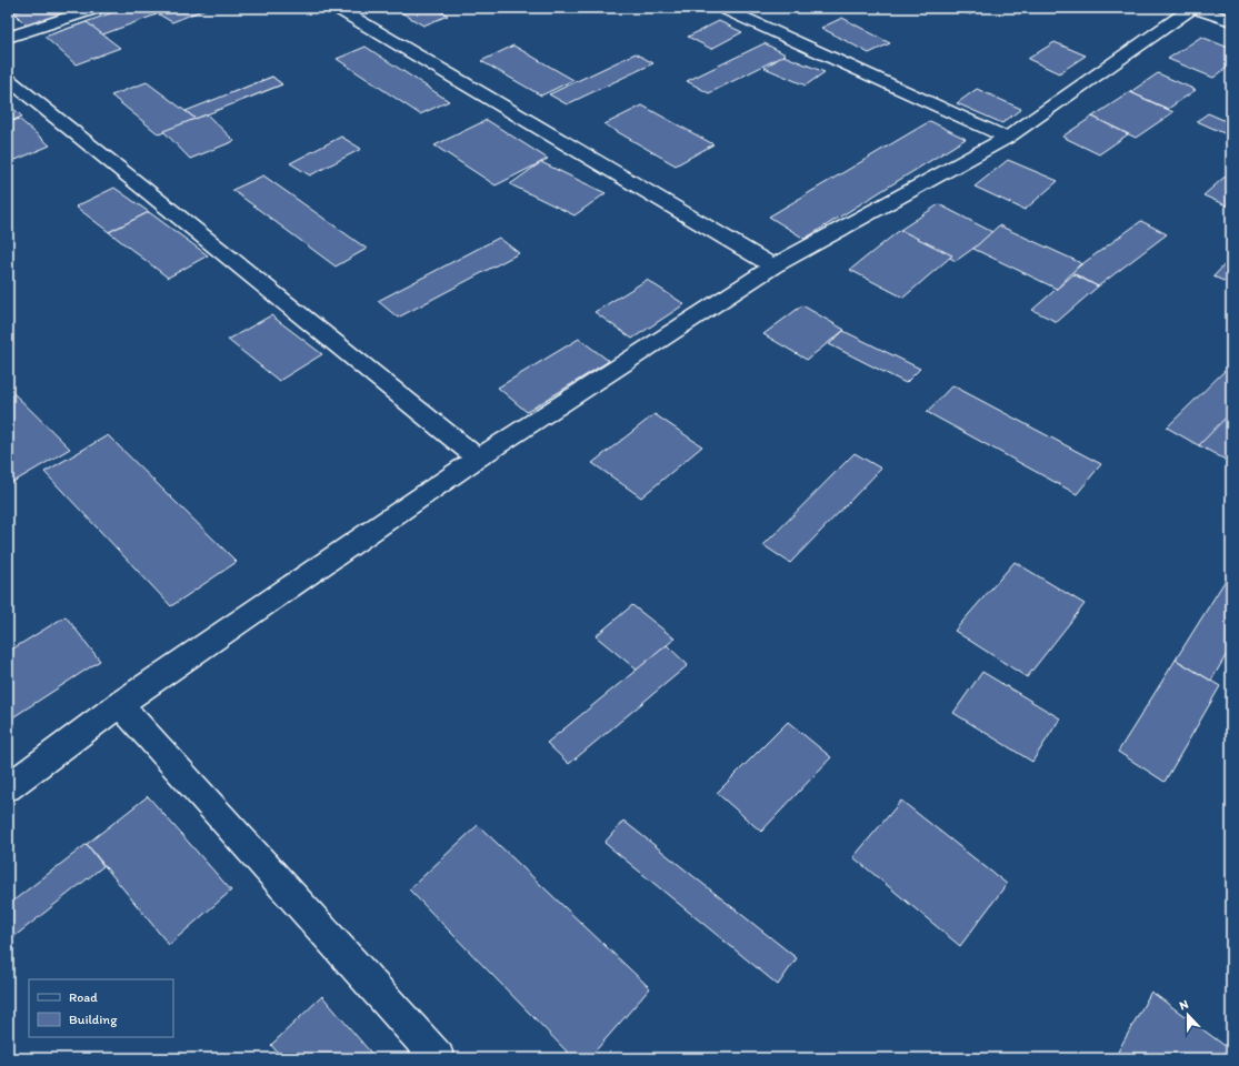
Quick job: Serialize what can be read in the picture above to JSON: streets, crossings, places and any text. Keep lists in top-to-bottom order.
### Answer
{
  "legend": ["Road", "Building"],
  "north": "top"
}
